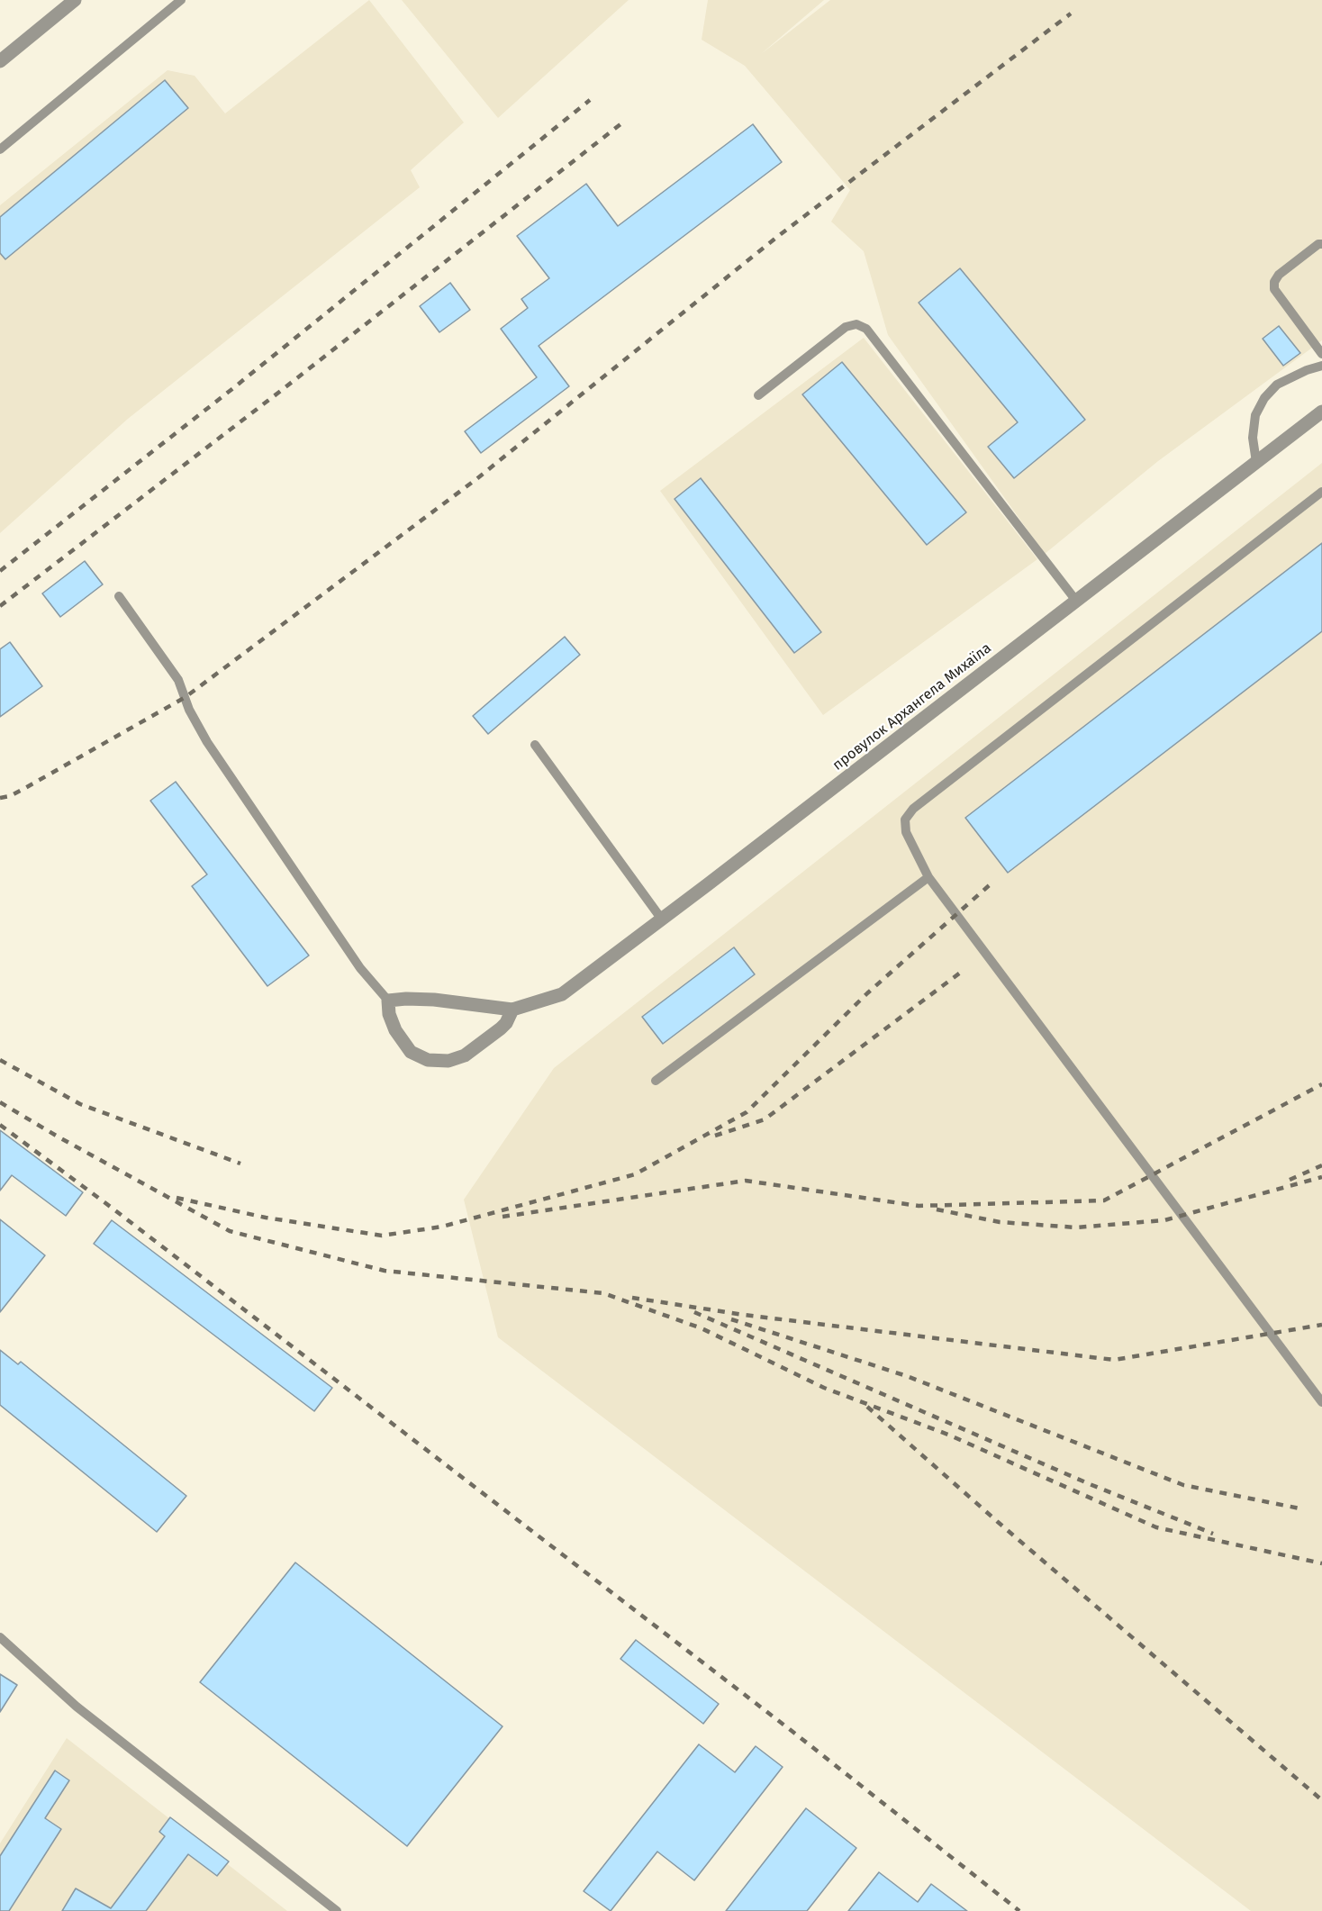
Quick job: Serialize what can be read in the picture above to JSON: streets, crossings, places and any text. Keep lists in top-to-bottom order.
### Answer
{
  "streets": {
    "street": ["провулок Архангела Михаїла"]
  }
}
